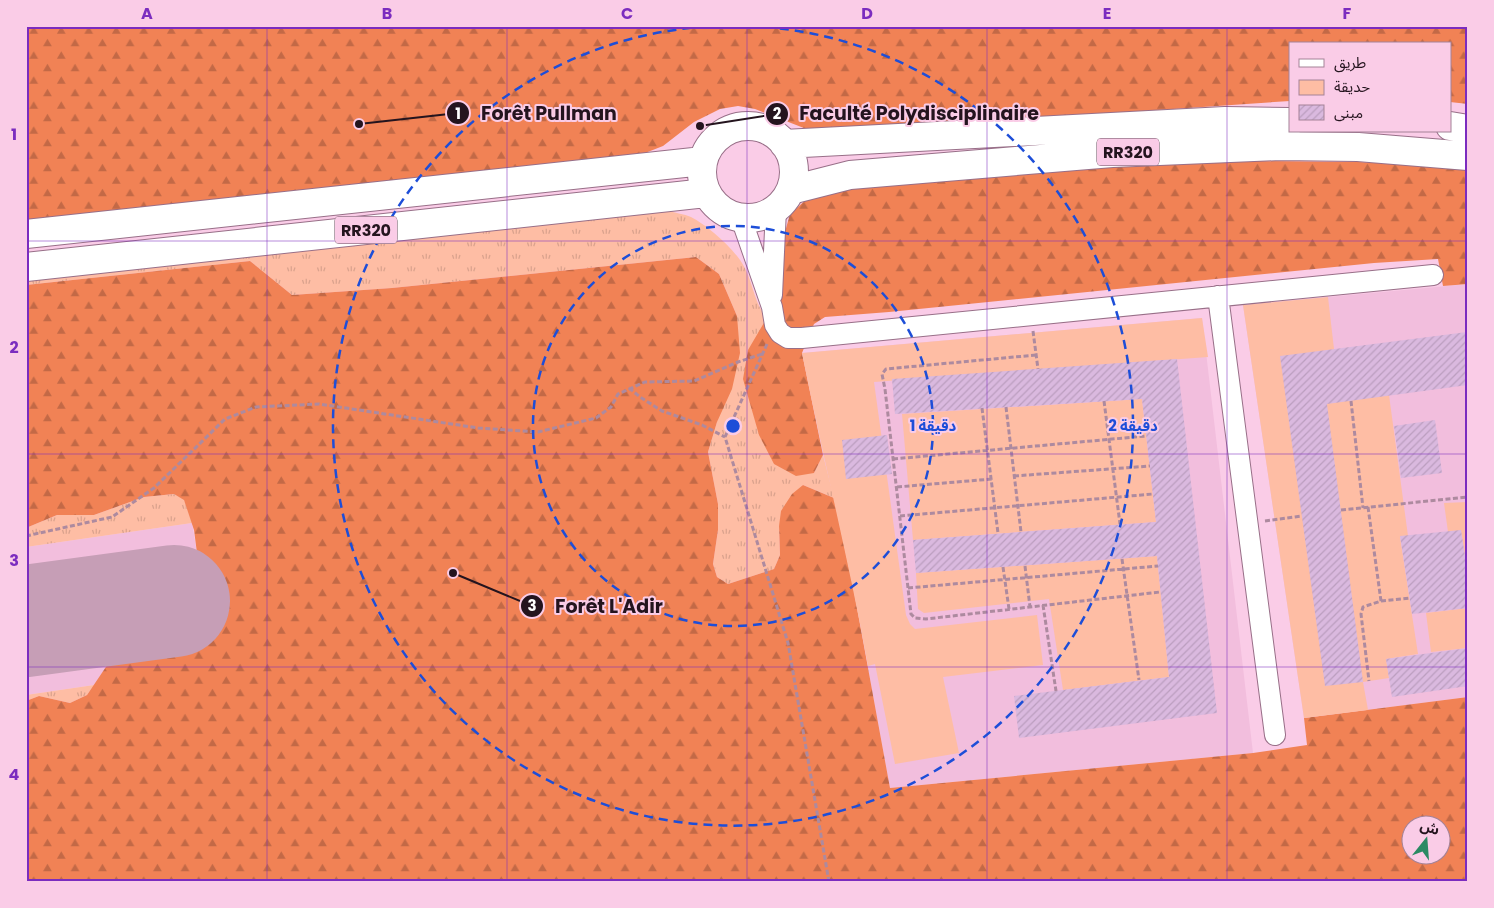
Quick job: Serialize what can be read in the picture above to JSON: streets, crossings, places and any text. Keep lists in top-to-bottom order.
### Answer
{
  "streets": {
    "highway": ["RR320"]
  },
  "places": ["Forêt Pullman", "Faculté Polydisciplinaire", "Forêt L'Adir"],
  "legend": ["طريق", "حديقة", "مبنى"],
  "north": "top",
  "grid": {
    "columns": [
      "A",
      "B",
      "C",
      "D",
      "E",
      "F"
    ],
    "rows": [
      "1",
      "2",
      "3",
      "4"
    ]
  },
  "rings": ["1 دقيقة", "2 دقيقة"]
}
